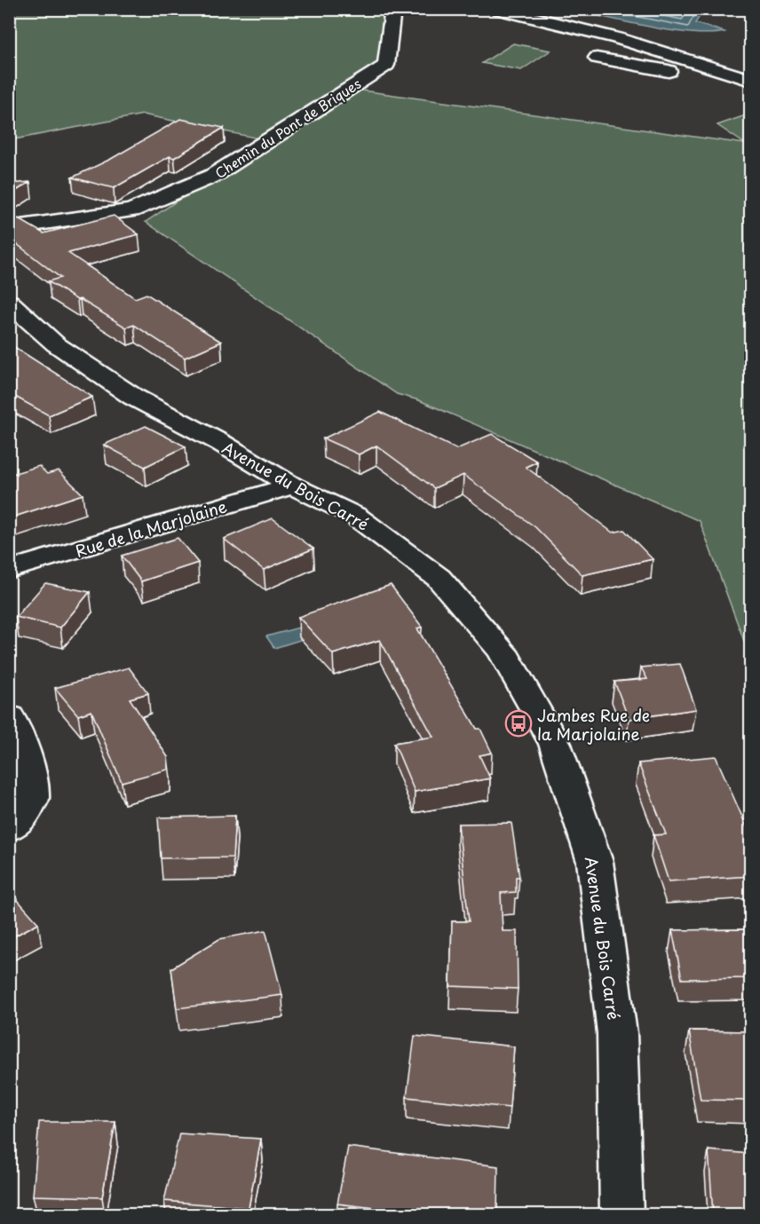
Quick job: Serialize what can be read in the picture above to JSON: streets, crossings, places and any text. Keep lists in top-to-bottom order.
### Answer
{
  "streets": {
    "street": ["Chemin du Pont de Briques", "Avenue du Bois Carré", "Rue de la Marjolaine"]
  },
  "crossings": [
    ["Avenue du Bois Carré", "Rue de la Marjolaine"]
  ],
  "places": {
    "bus stop": ["Jambes Rue de la Marjolaine"]
  }
}
